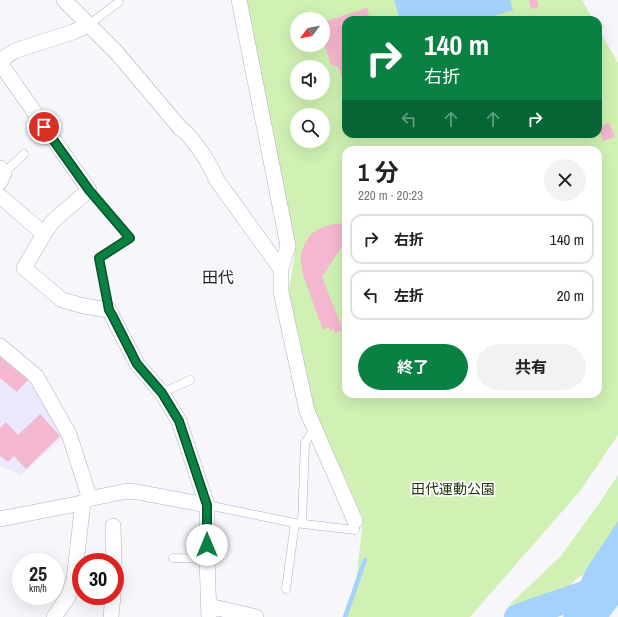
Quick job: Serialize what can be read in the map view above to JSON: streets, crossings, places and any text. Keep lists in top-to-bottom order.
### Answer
{
  "districts": ["田代"],
  "parks": ["田代運動公園"],
  "north": "bottom left",
  "page": {
    "turn": ["140 m", "右折"],
    "heading": ["1 分", "220 m · 20:23"],
    "list": [
      {
        "name": "右折",
        "value": "140 m"
      },
      {
        "name": "左折",
        "value": "20 m"
      }
    ],
    "buttons": ["終了", "共有"],
    "speed": "25 km/h",
    "limit": "30"
  }
}
